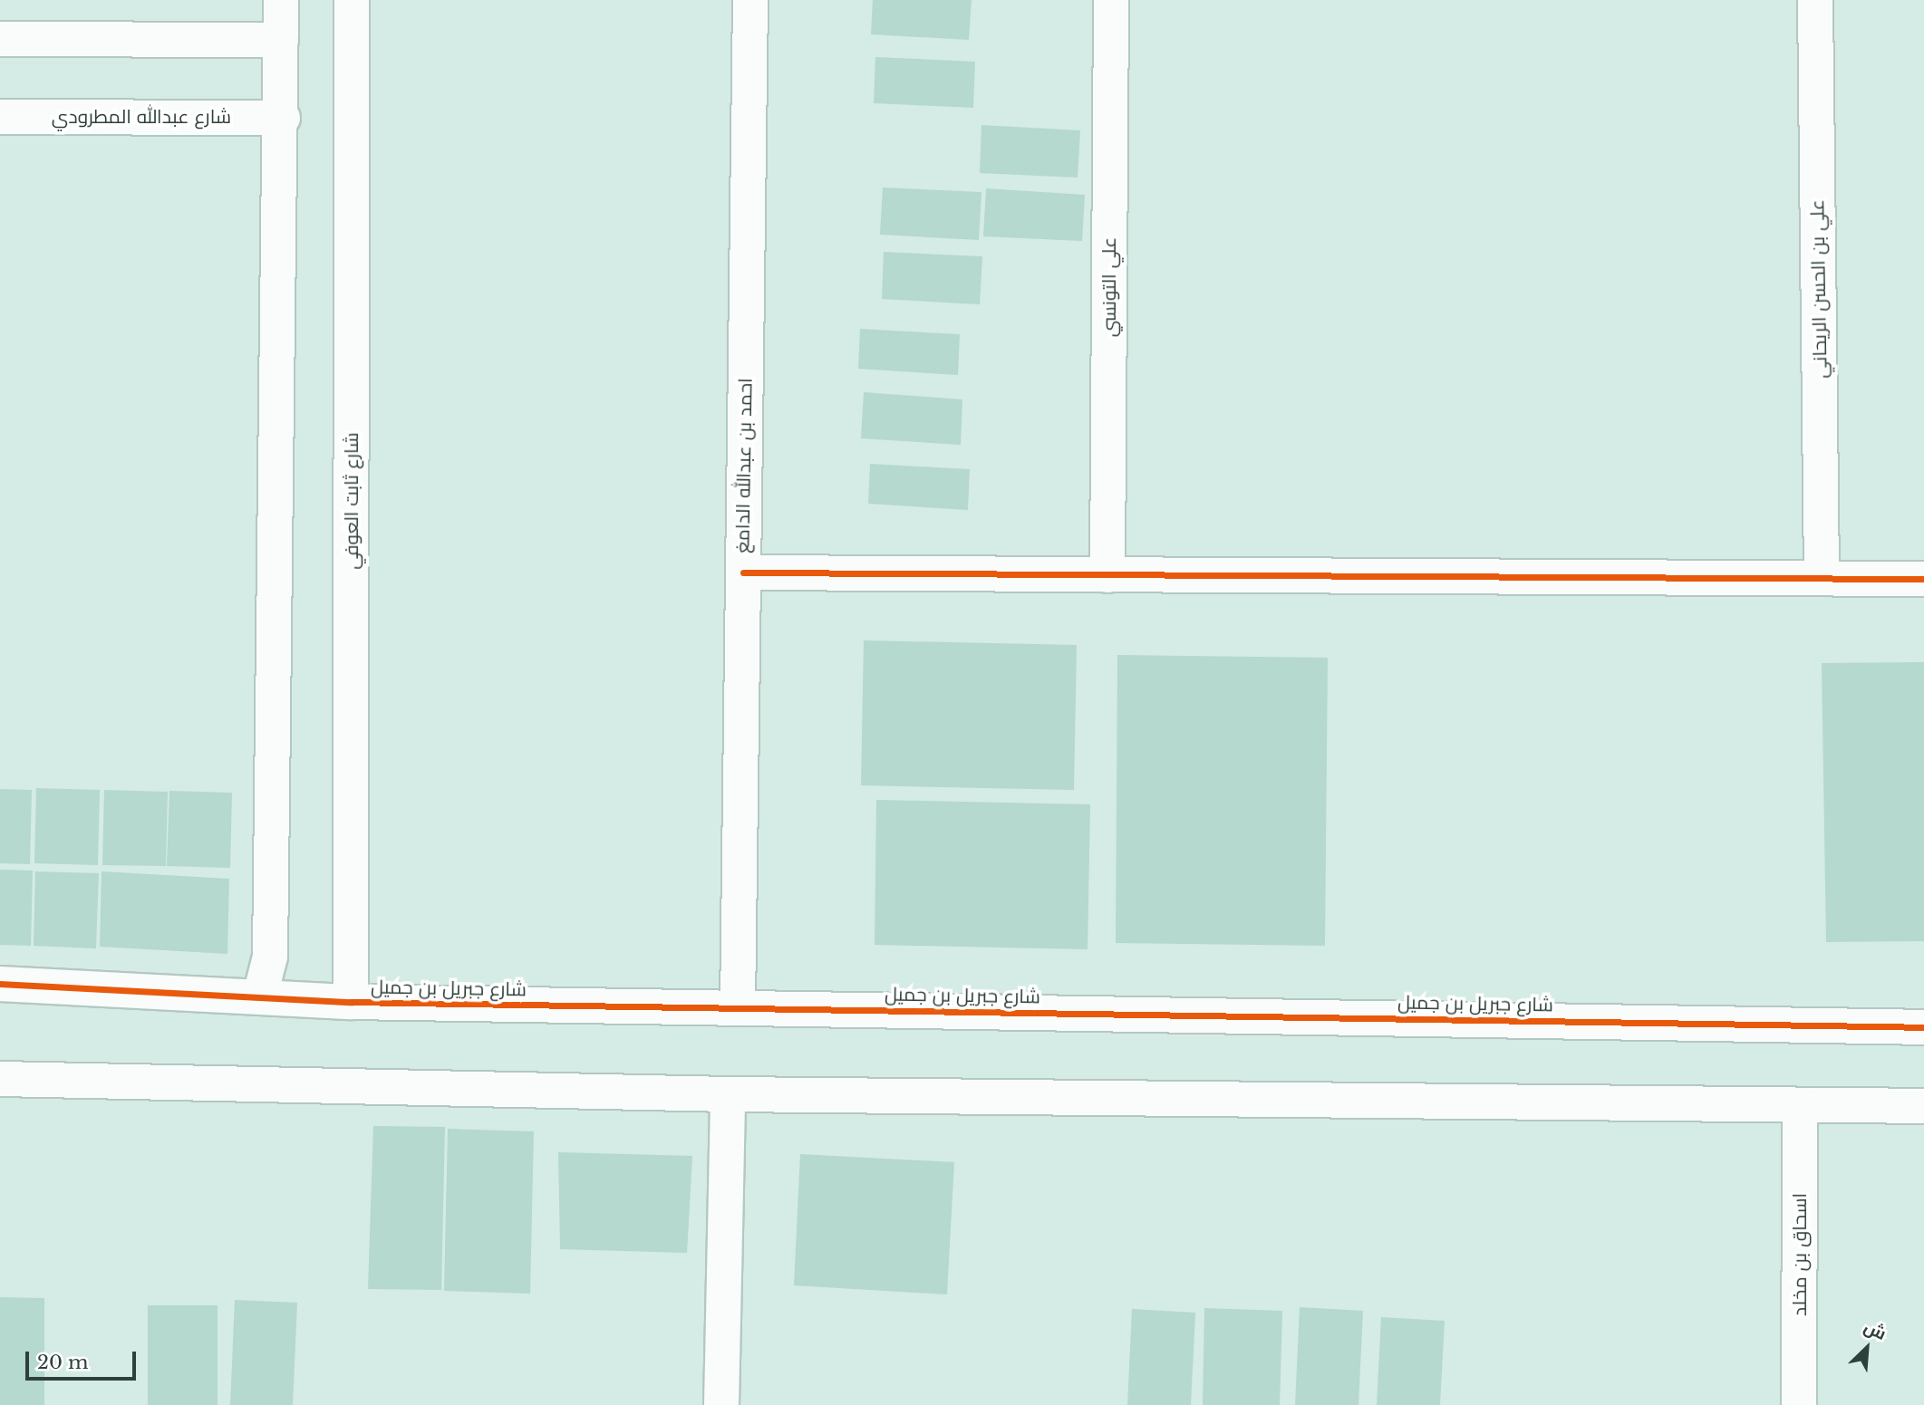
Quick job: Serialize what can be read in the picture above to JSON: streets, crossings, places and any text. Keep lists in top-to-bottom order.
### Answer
{
  "streets": {
    "street": [
      "شارع عبدالله المطرودي",
      "علي التونسي",
      "علي بن الحسن الريحاني",
      "احمد بن عبدالله الدامغ",
      "شارع ثابت العوفي",
      "شارع جبريل بن جميل",
      "اسحاق بن مخلد"
    ]
  },
  "crossings": [
    ["احمد بن عبدالله الدامغ", "شارع جبريل بن جميل"],
    ["شارع ثابت العوفي", "شارع جبريل بن جميل"]
  ],
  "scale_bar": "20 m",
  "north": "top right"
}
